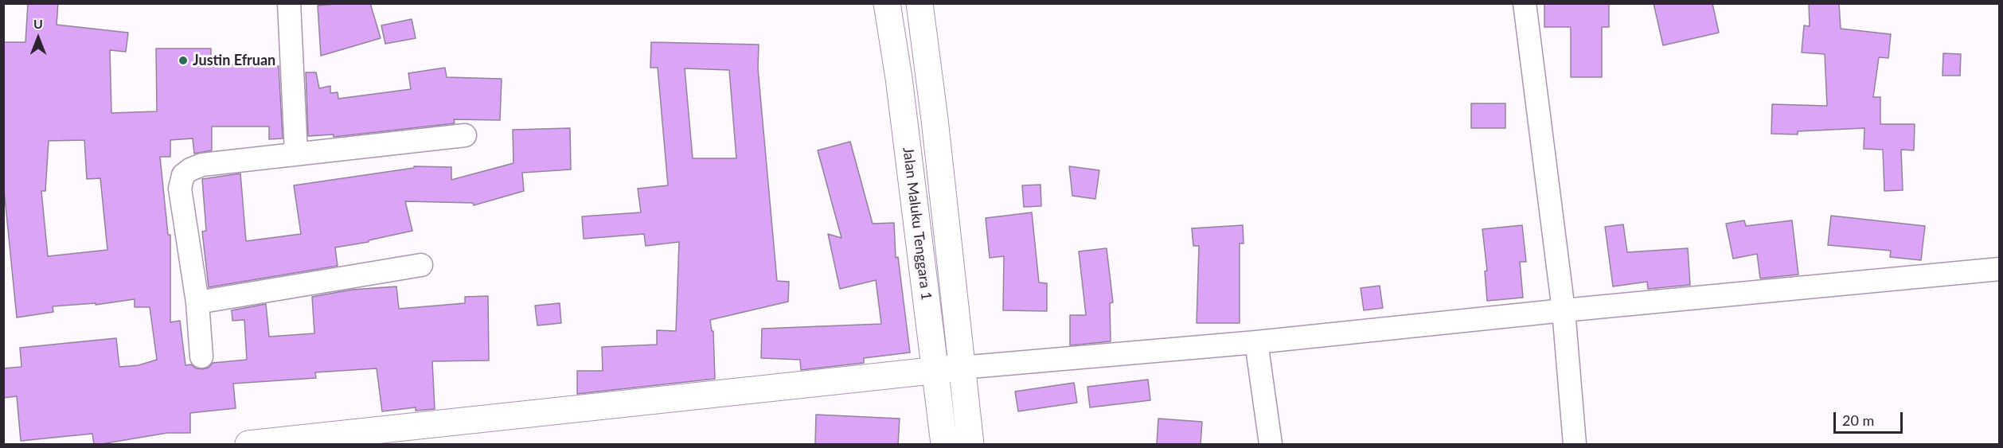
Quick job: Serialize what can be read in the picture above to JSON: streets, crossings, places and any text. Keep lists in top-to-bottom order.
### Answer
{
  "streets": {
    "main road": ["Jalan Maluku Tenggara 1"]
  },
  "places": ["Justin Efruan"],
  "scale_bar": "20 m",
  "north": "top"
}
